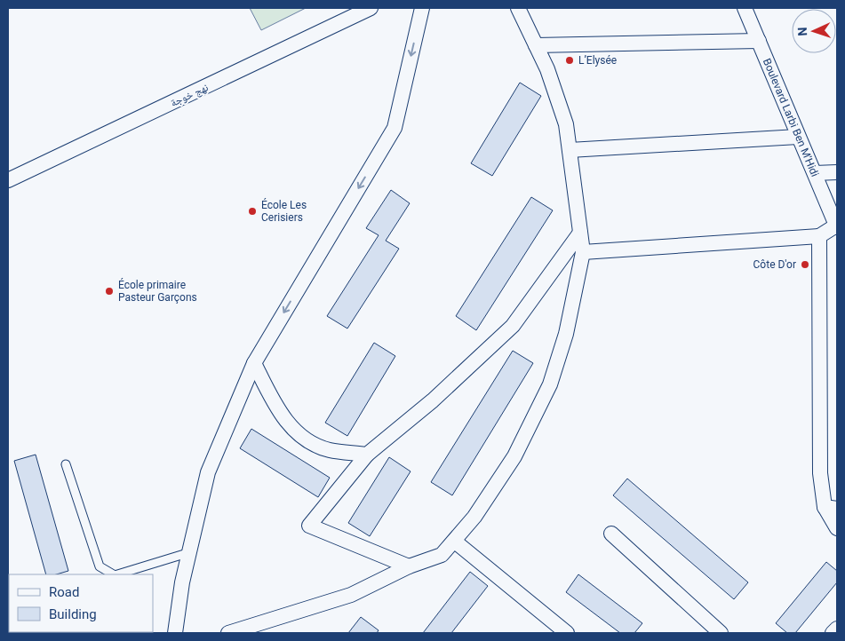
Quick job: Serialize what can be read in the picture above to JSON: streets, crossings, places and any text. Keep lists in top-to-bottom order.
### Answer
{
  "streets": {
    "street": ["نهج خوجة", "Boulevard Larbi Ben M'Hidi"]
  },
  "places": [
    "L’Elysée",
    "École Les Cerisiers",
    "Côte D'or",
    "École primaire Pasteur Garçons"
  ],
  "legend": ["Road", "Building"],
  "north": "left"
}
